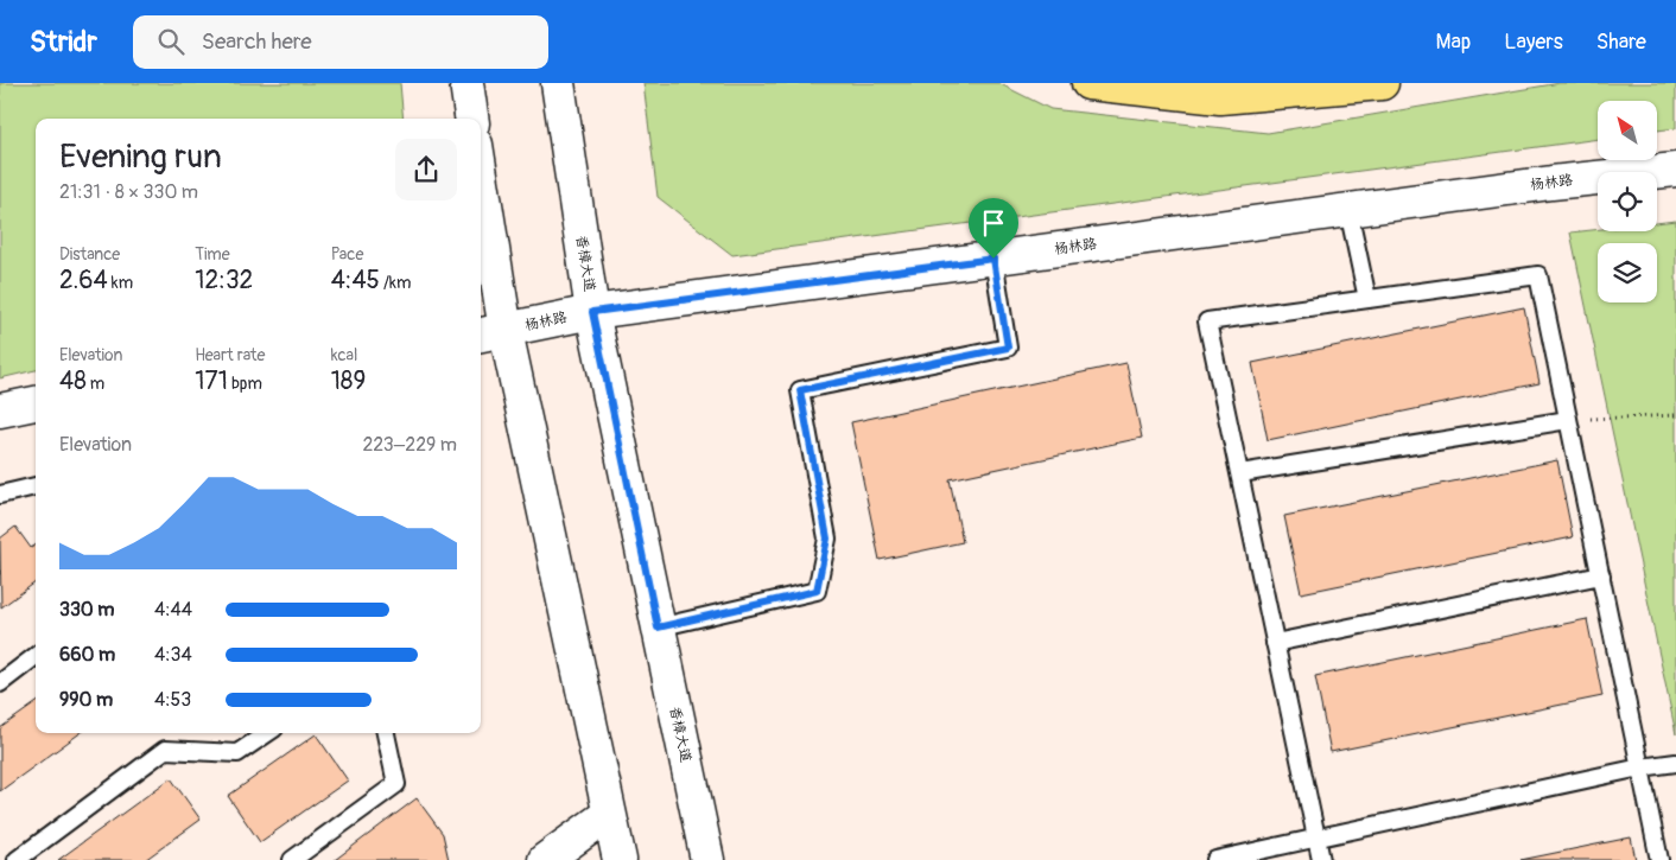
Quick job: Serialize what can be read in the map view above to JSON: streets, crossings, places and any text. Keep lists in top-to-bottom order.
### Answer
{
  "streets": {
    "main road": ["杨林路", "香樟大道"]
  },
  "crossings": [
    ["杨林路", "香樟大道"]
  ],
  "north": "top left",
  "page": {
    "header": "Stridr",
    "search": "Search here",
    "nav": ["Map", "Layers", "Share"],
    "heading": ["Evening run", "21:31 · 8 × 330 m"],
    "stats": [
      ["Distance", "2.64 km"],
      ["Time", "12:32"],
      ["Pace", "4:45 /km"],
      ["Elevation", "48 m"],
      ["Heart rate", "171 bpm"],
      ["kcal", "189"]
    ],
    "chart": ["Elevation", "223–229 m"],
    "list": [
      {
        "name": "330 m",
        "note": "4:44"
      },
      {
        "name": "660 m",
        "note": "4:34"
      },
      {
        "name": "990 m",
        "note": "4:53"
      }
    ]
  }
}
